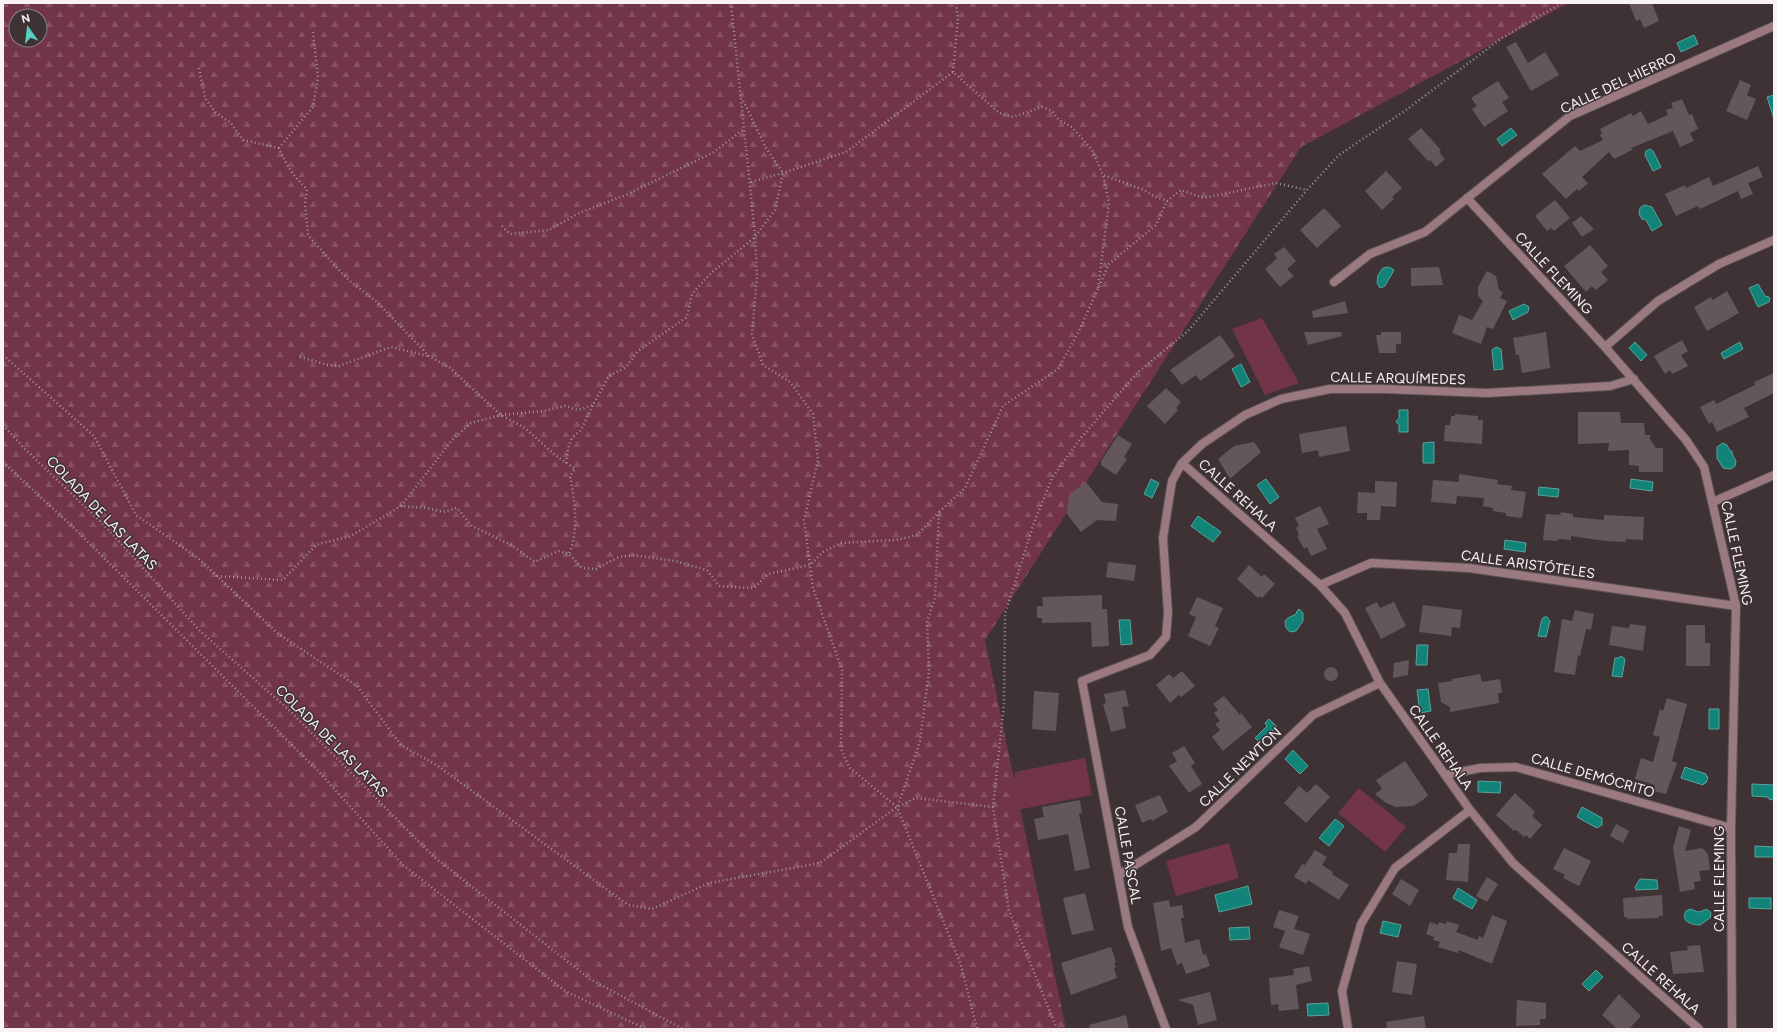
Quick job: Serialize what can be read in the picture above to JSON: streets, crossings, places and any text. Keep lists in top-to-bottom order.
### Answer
{
  "streets": {
    "street": [
      "CALLE DEL HIERRO",
      "CALLE FLEMING",
      "CALLE ARQUÍMEDES",
      "CALLE REHALA",
      "CALLE ARISTÓTELES",
      "CALLE NEWTON",
      "CALLE DEMÓCRITO",
      "CALLE PASCAL"
    ],
    "path": ["COLADA DE LAS LATAS"]
  },
  "crossings": [
    ["CALLE DEL HIERRO", "CALLE FLEMING"],
    ["CALLE FLEMING", "CALLE ARQUÍMEDES"],
    ["CALLE FLEMING", "CALLE ARISTÓTELES"],
    ["CALLE FLEMING", "CALLE DEMÓCRITO"],
    ["CALLE ARQUÍMEDES", "CALLE REHALA"],
    ["CALLE ARQUÍMEDES", "CALLE PASCAL"],
    ["CALLE REHALA", "CALLE ARISTÓTELES"],
    ["CALLE REHALA", "CALLE NEWTON"],
    ["CALLE REHALA", "CALLE DEMÓCRITO"],
    ["CALLE NEWTON", "CALLE PASCAL"]
  ],
  "north": "top"
}
